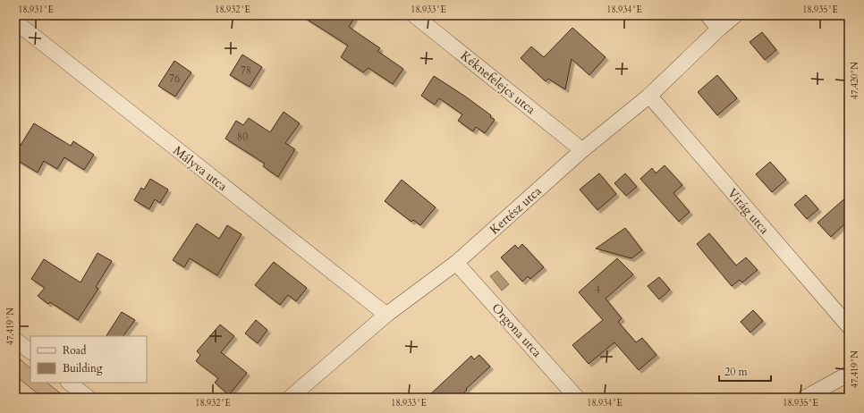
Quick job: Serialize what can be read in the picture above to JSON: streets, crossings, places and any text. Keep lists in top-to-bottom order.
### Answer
{
  "streets": {
    "street": [
      "Kéknefelejcs utca",
      "Mályva utca",
      "Kertész utca",
      "Virág utca",
      "Orgona utca"
    ]
  },
  "crossings": [
    ["Kéknefelejcs utca", "Kertész utca"],
    ["Mályva utca", "Kertész utca"],
    ["Kertész utca", "Virág utca"],
    ["Kertész utca", "Orgona utca"]
  ],
  "house_numbers": [
    "78",
    "76",
    "80",
    "4"
  ],
  "legend": ["Road", "Building"],
  "scale_bar": "20 m",
  "coordinates": [
    "18.931°E",
    "18.932°E",
    "18.933°E",
    "18.934°E",
    "18.935°E",
    "47.420°N",
    "47.419°N"
  ]
}
